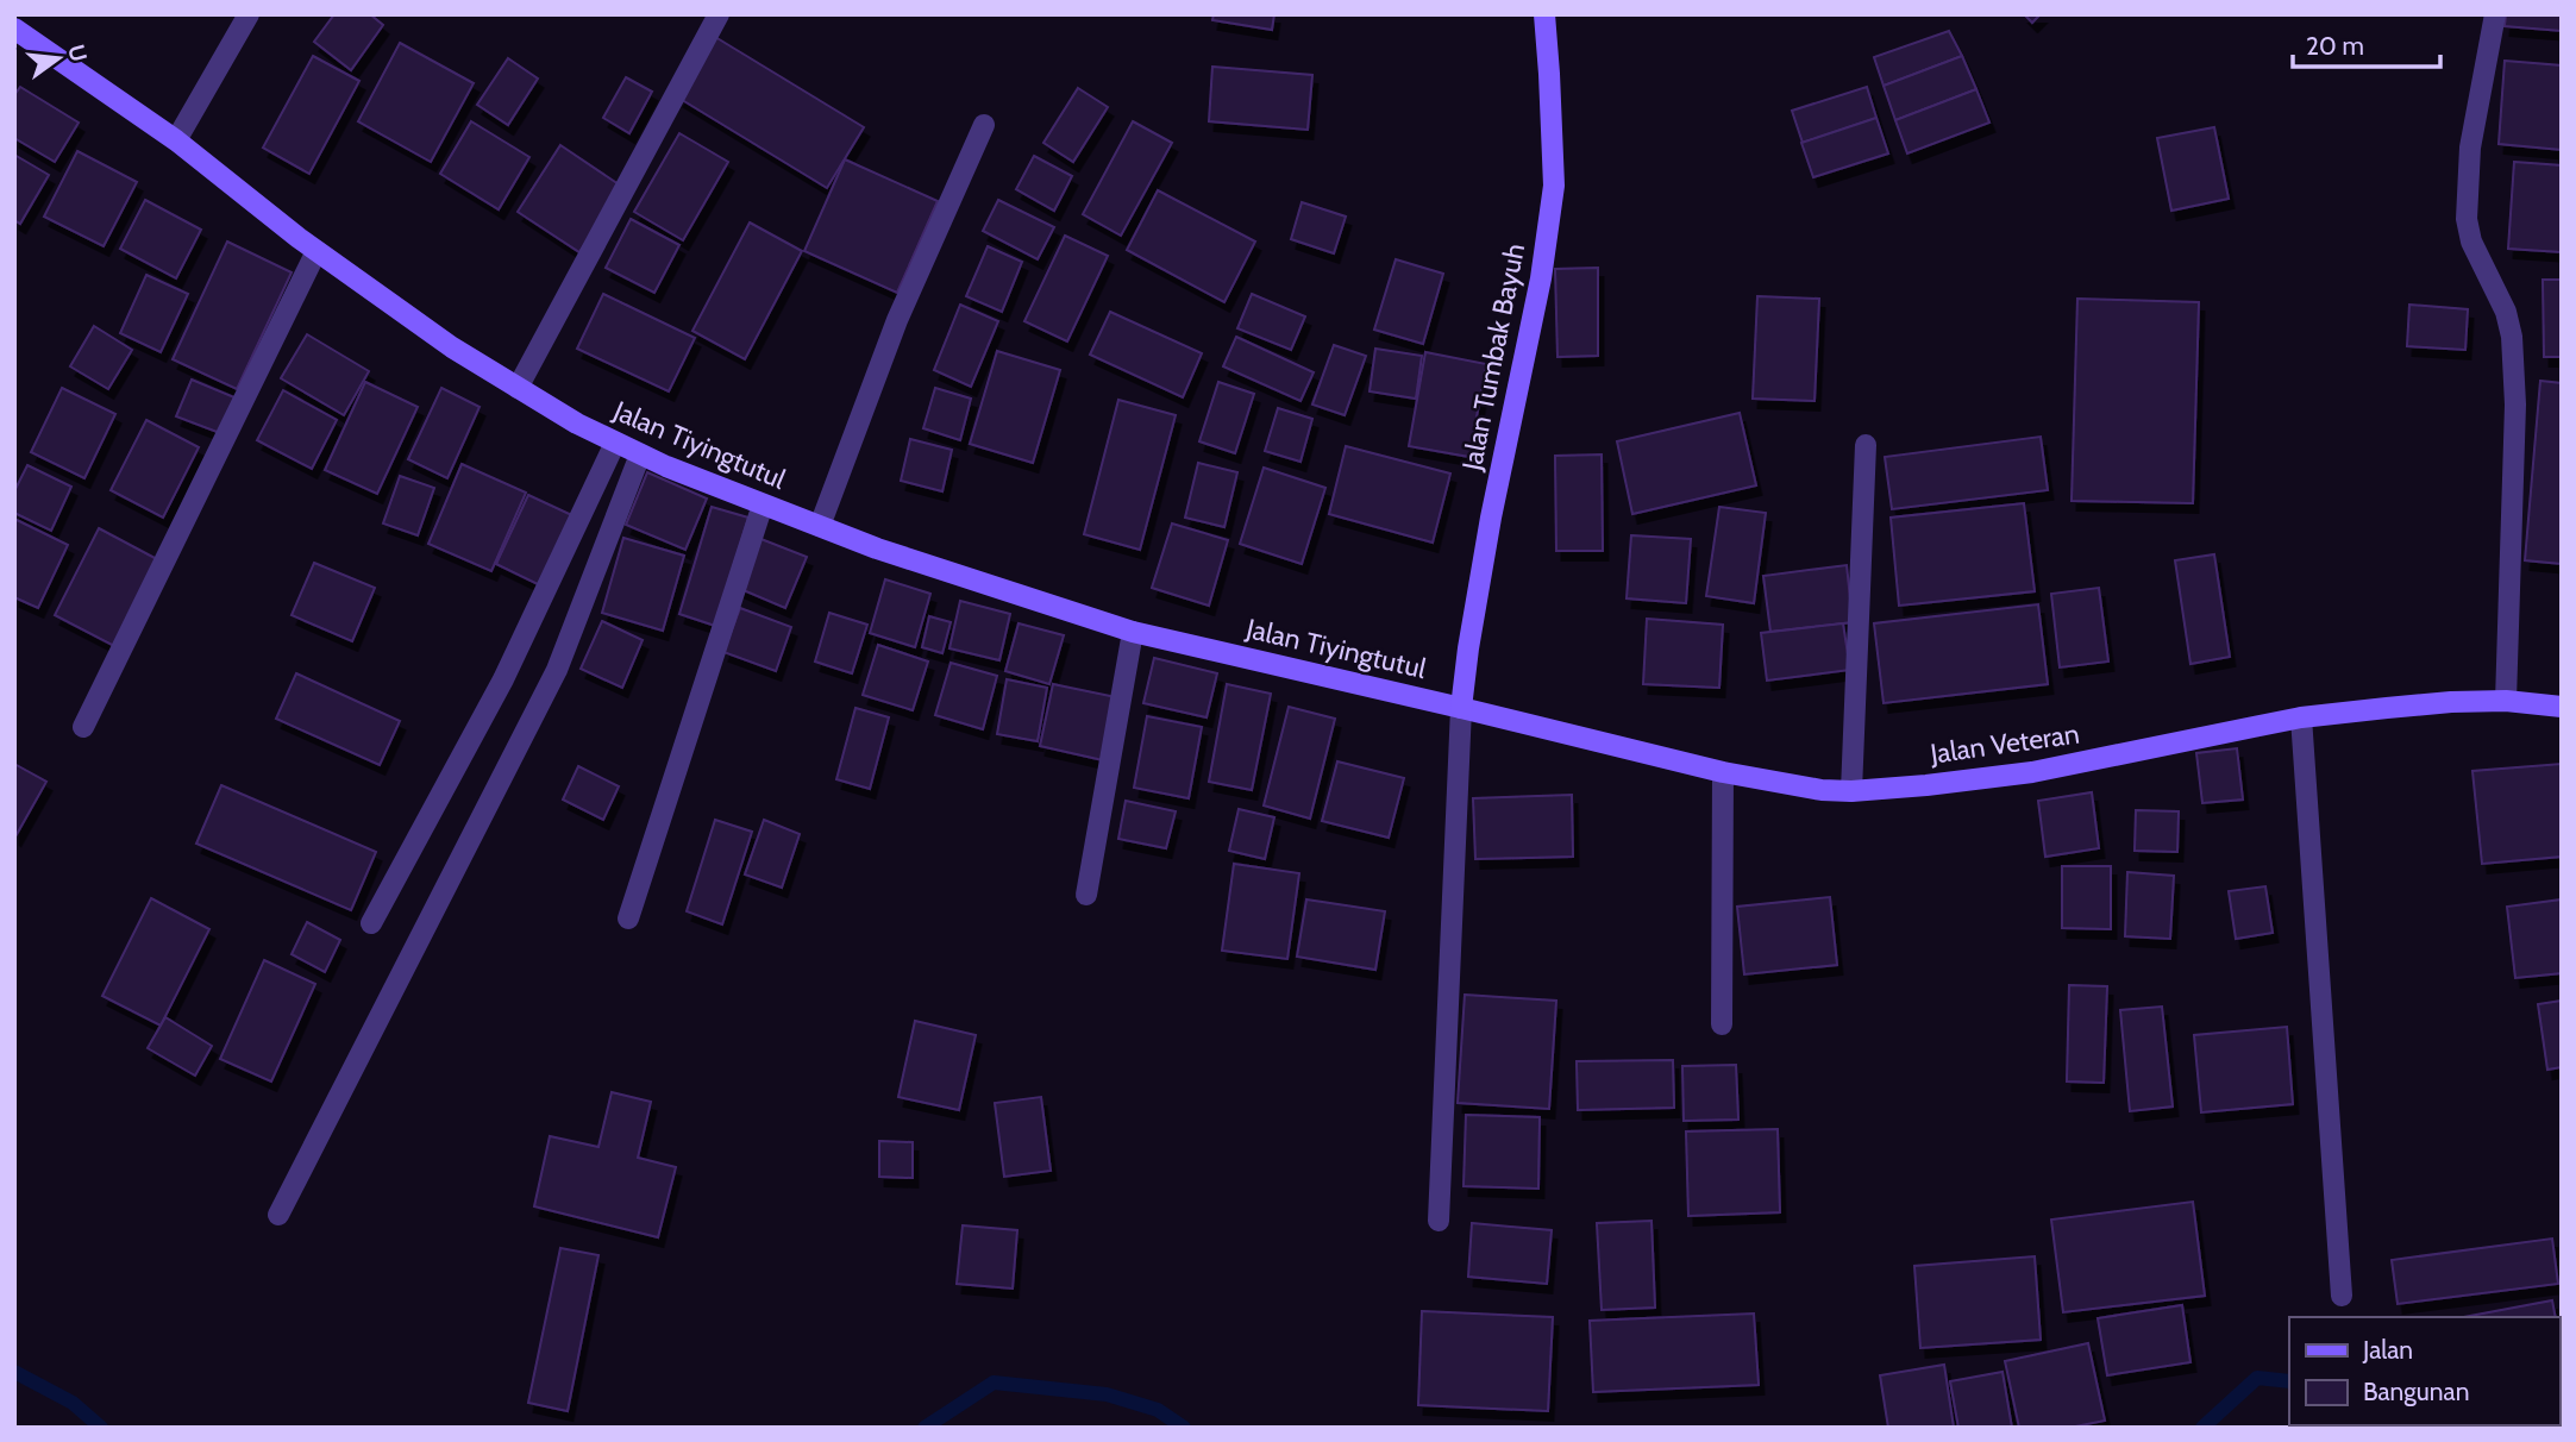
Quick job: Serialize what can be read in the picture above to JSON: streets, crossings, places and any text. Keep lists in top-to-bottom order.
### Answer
{
  "streets": {
    "street": ["Jalan Tumbak Bayuh", "Jalan Tiyingtutul", "Jalan Veteran"]
  },
  "crossings": [
    ["Jalan Tumbak Bayuh", "Jalan Tiyingtutul"],
    ["Jalan Tumbak Bayuh", "Jalan Veteran"],
    ["Jalan Tiyingtutul", "Jalan Veteran"]
  ],
  "legend": ["Jalan", "Bangunan"],
  "scale_bar": "20 m",
  "north": "right"
}
